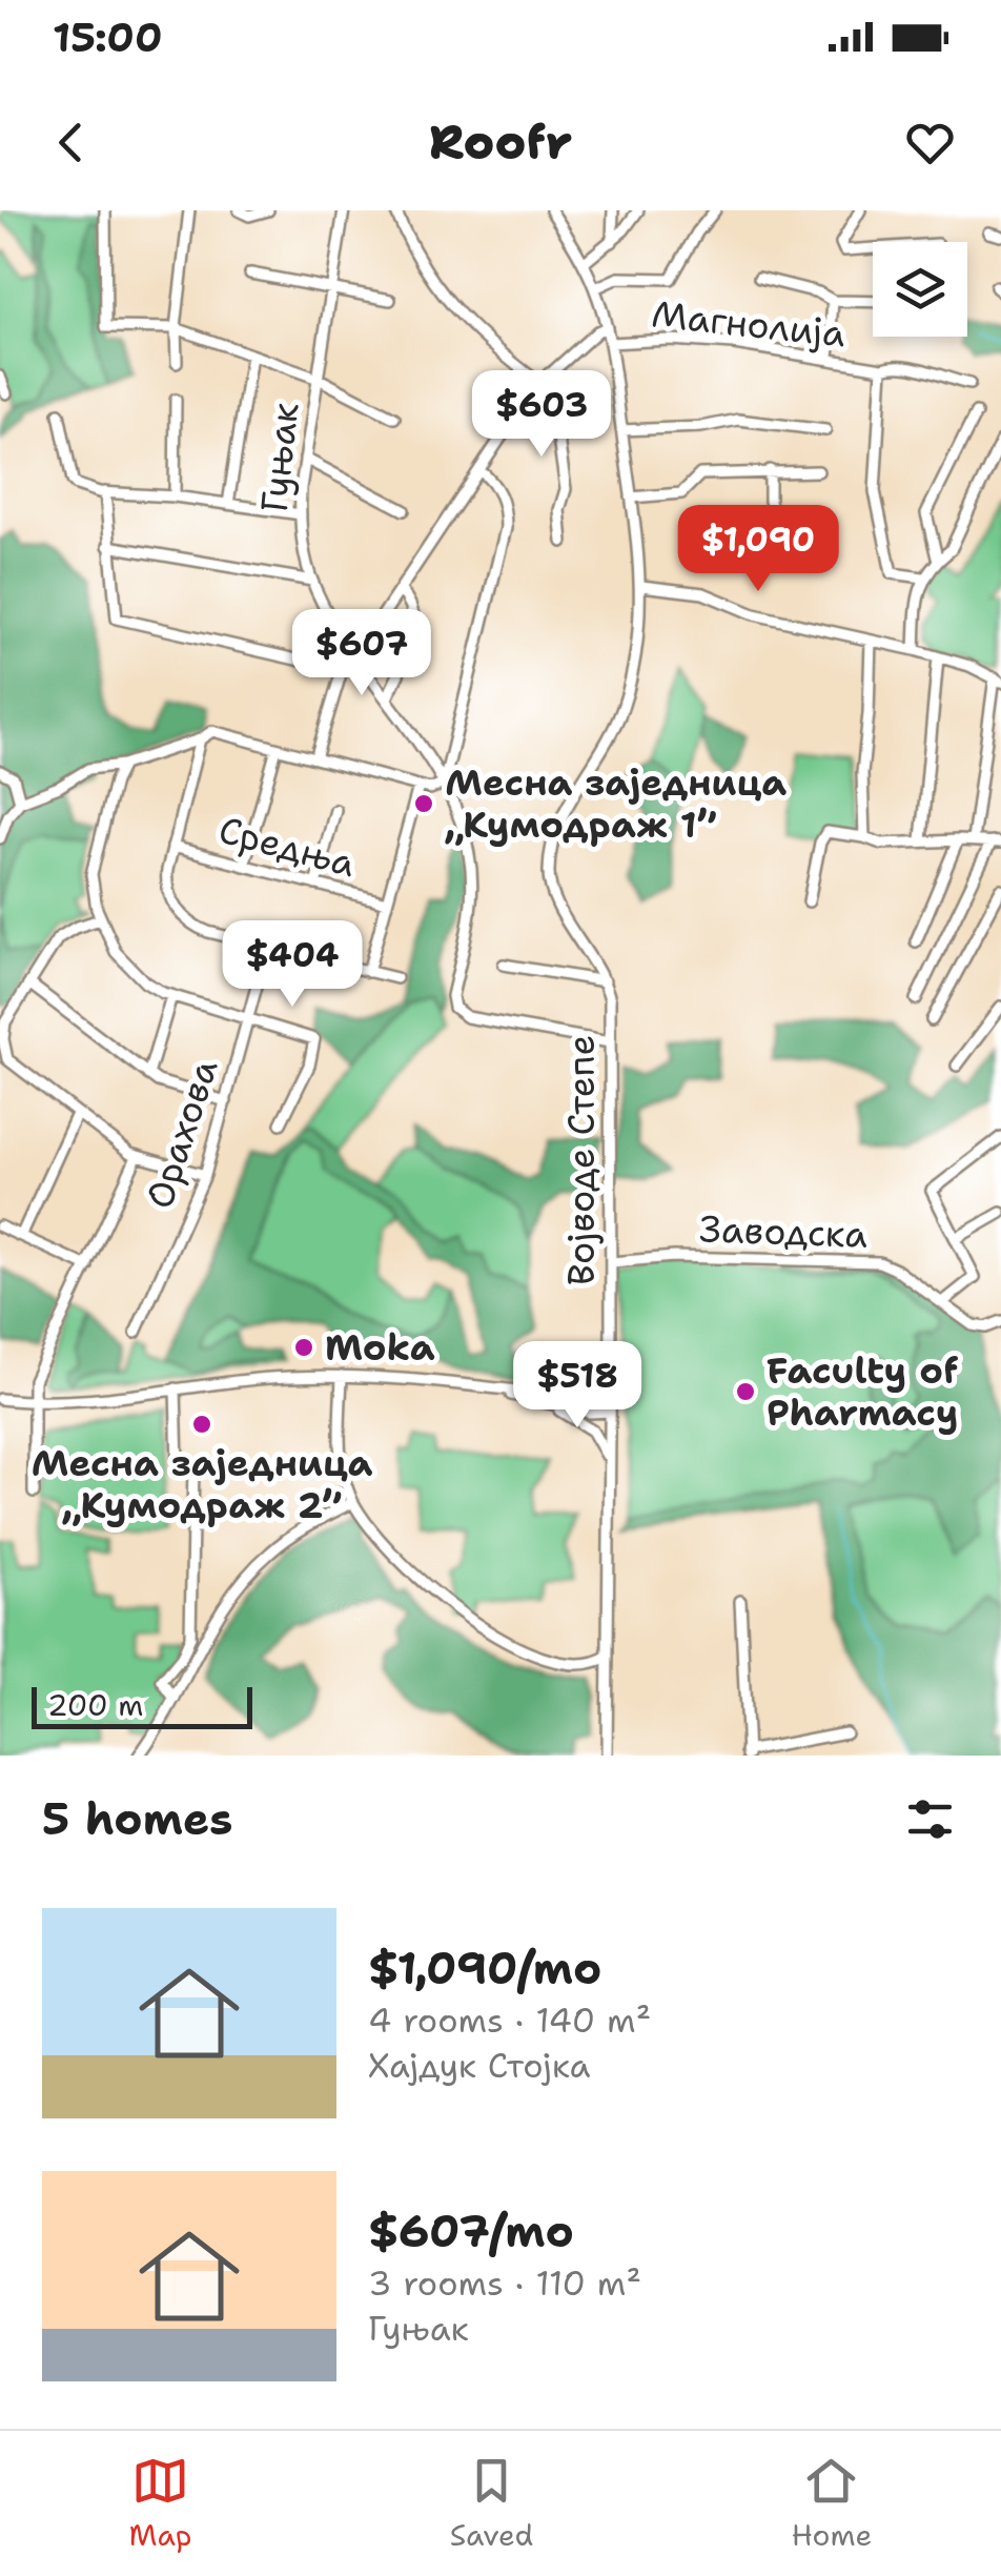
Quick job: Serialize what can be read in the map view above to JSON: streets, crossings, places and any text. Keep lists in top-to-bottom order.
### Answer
{
  "streets": {
    "street": [
      "Магнолија",
      "Гуњак",
      "Средња",
      "Орахова",
      "Војводе Степе",
      "Заводска"
    ]
  },
  "crossings": [
    ["Магнолија", "Војводе Степе"],
    ["Гуњак", "Војводе Степе"],
    ["Војводе Степе", "Заводска"]
  ],
  "places": [
    "Месна заједница „Кумодраж 1”",
    "Moka",
    "Faculty of Pharmacy",
    "Месна заједница „Кумодраж 2”"
  ],
  "scale_bar": "200 m",
  "page": {
    "status": "15:00",
    "header": "Roofr",
    "price": [
      "$603",
      "$1,090",
      "$607",
      "$404",
      "$518"
    ],
    "scale": "200 m",
    "heading": "5 homes",
    "list": [
      {
        "name": "$1,090/mo",
        "note": "4 rooms · 140 m² · Хајдук Стојка"
      },
      {
        "name": "$607/mo",
        "note": "3 rooms · 110 m² · Гуњак"
      }
    ],
    "tabs": ["Map", "Saved", "Home"]
  }
}
